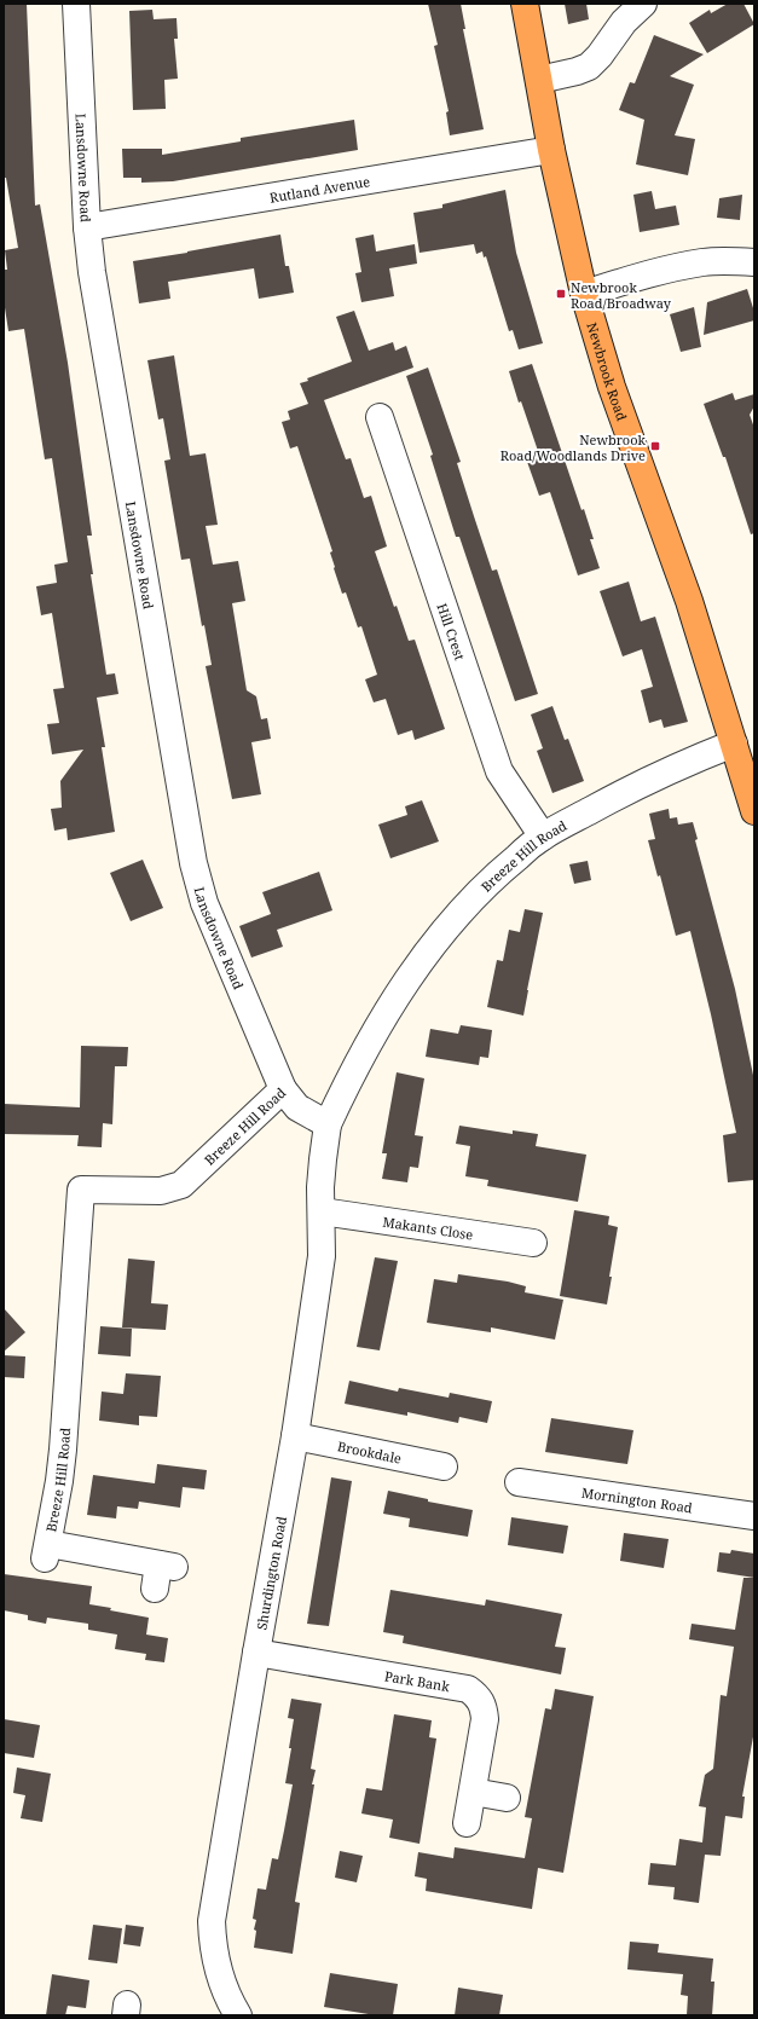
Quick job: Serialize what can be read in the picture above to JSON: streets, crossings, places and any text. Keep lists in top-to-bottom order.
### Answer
{
  "streets": {
    "highway": ["Newbrook Road"],
    "street": [
      "Lansdowne Road",
      "Rutland Avenue",
      "Hill Crest",
      "Breeze Hill Road",
      "Makants Close",
      "Brookdale",
      "Mornington Road",
      "Shurdington Road",
      "Park Bank"
    ]
  },
  "crossings": [
    ["Lansdowne Road", "Rutland Avenue"],
    ["Lansdowne Road", "Breeze Hill Road"],
    ["Rutland Avenue", "Newbrook Road"],
    ["Newbrook Road", "Breeze Hill Road"],
    ["Hill Crest", "Breeze Hill Road"],
    ["Breeze Hill Road", "Shurdington Road"],
    ["Makants Close", "Shurdington Road"],
    ["Brookdale", "Shurdington Road"],
    ["Shurdington Road", "Park Bank"]
  ],
  "places": {
    "transit": ["Newbrook Road/Broadway", "Newbrook Road/Woodlands Drive"]
  }
}
